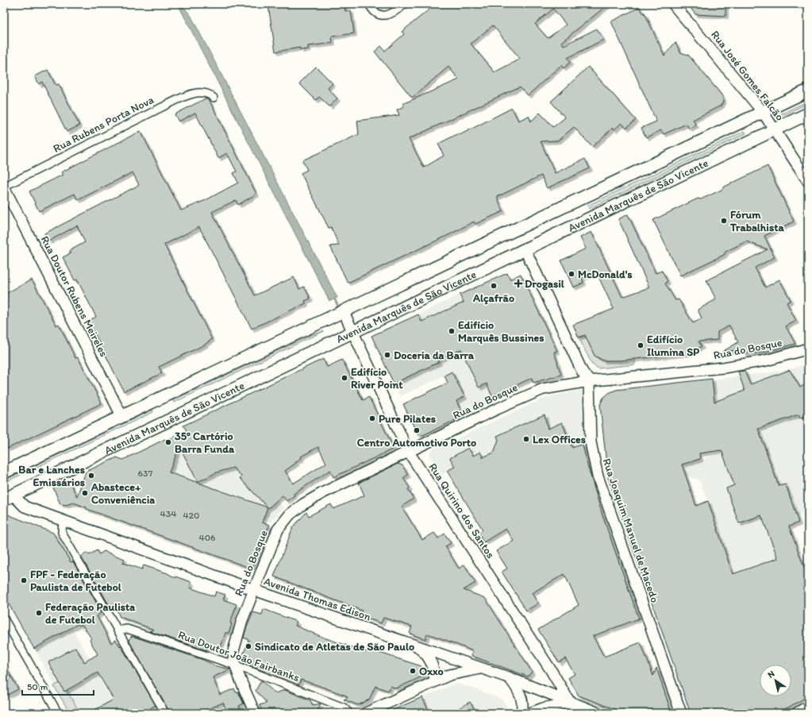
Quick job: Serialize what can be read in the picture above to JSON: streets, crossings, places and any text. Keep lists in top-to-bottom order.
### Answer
{
  "streets": {
    "main road": ["Avenida Marquês de São Vicente"],
    "street": [
      "Rua José Gomes Falcão",
      "Rua Rubens Porta Nova",
      "Rua Doutor Rubens Meireles",
      "Rua do Bosque",
      "Rua Quirino dos Santos",
      "Rua Joaquim Manuel de Macedo",
      "Avenida Thomas Edison",
      "Rua Doutor João Fairbanks"
    ]
  },
  "crossings": [
    ["Rua José Gomes Falcão", "Avenida Marquês de São Vicente"],
    ["Rua Rubens Porta Nova", "Rua Doutor Rubens Meireles"],
    ["Avenida Marquês de São Vicente", "Rua Doutor Rubens Meireles"],
    ["Avenida Marquês de São Vicente", "Rua Quirino dos Santos"],
    ["Avenida Marquês de São Vicente", "Avenida Thomas Edison"],
    ["Rua do Bosque", "Rua Quirino dos Santos"],
    ["Rua do Bosque", "Rua Joaquim Manuel de Macedo"],
    ["Rua do Bosque", "Avenida Thomas Edison"],
    ["Rua do Bosque", "Rua Doutor João Fairbanks"],
    ["Rua Quirino dos Santos", "Avenida Thomas Edison"]
  ],
  "places": {
    "other": [
      "Fórum Trabalhista",
      "McDonald's",
      "Alçafrão",
      "Edifício Marquês Bussines",
      "Edifício Ilumina SP",
      "Doceria da Barra",
      "Edifício River Point",
      "Pure Pilates",
      "Centro Automotivo Porto",
      "Lex Offices",
      "35º Cartório Barra Funda",
      "Bar e Lanches Emissários",
      "Abastece+ Conveniência",
      "FPF - Federação Paulista de Futebol",
      "Federação Paulista de Futebol",
      "Sindicato de Atletas de São Paulo",
      "Oxxo"
    ],
    "health": ["Drogasil"]
  },
  "house_numbers": [
    "637",
    "434",
    "420",
    "406"
  ],
  "scale_bar": "50 m",
  "north": "top left"
}
